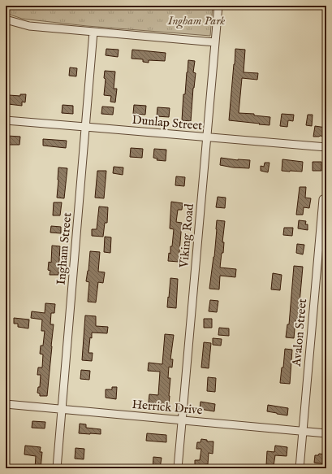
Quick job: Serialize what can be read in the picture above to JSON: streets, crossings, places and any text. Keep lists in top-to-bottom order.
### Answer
{
  "streets": {
    "street": [
      "Dunlap Street",
      "Viking Road",
      "Ingham Street",
      "Avalon Street",
      "Herrick Drive"
    ]
  },
  "crossings": [
    ["Dunlap Street", "Viking Road"],
    ["Dunlap Street", "Ingham Street"],
    ["Viking Road", "Herrick Drive"],
    ["Ingham Street", "Herrick Drive"],
    ["Avalon Street", "Herrick Drive"]
  ],
  "parks": ["Ingham Park"]
}
